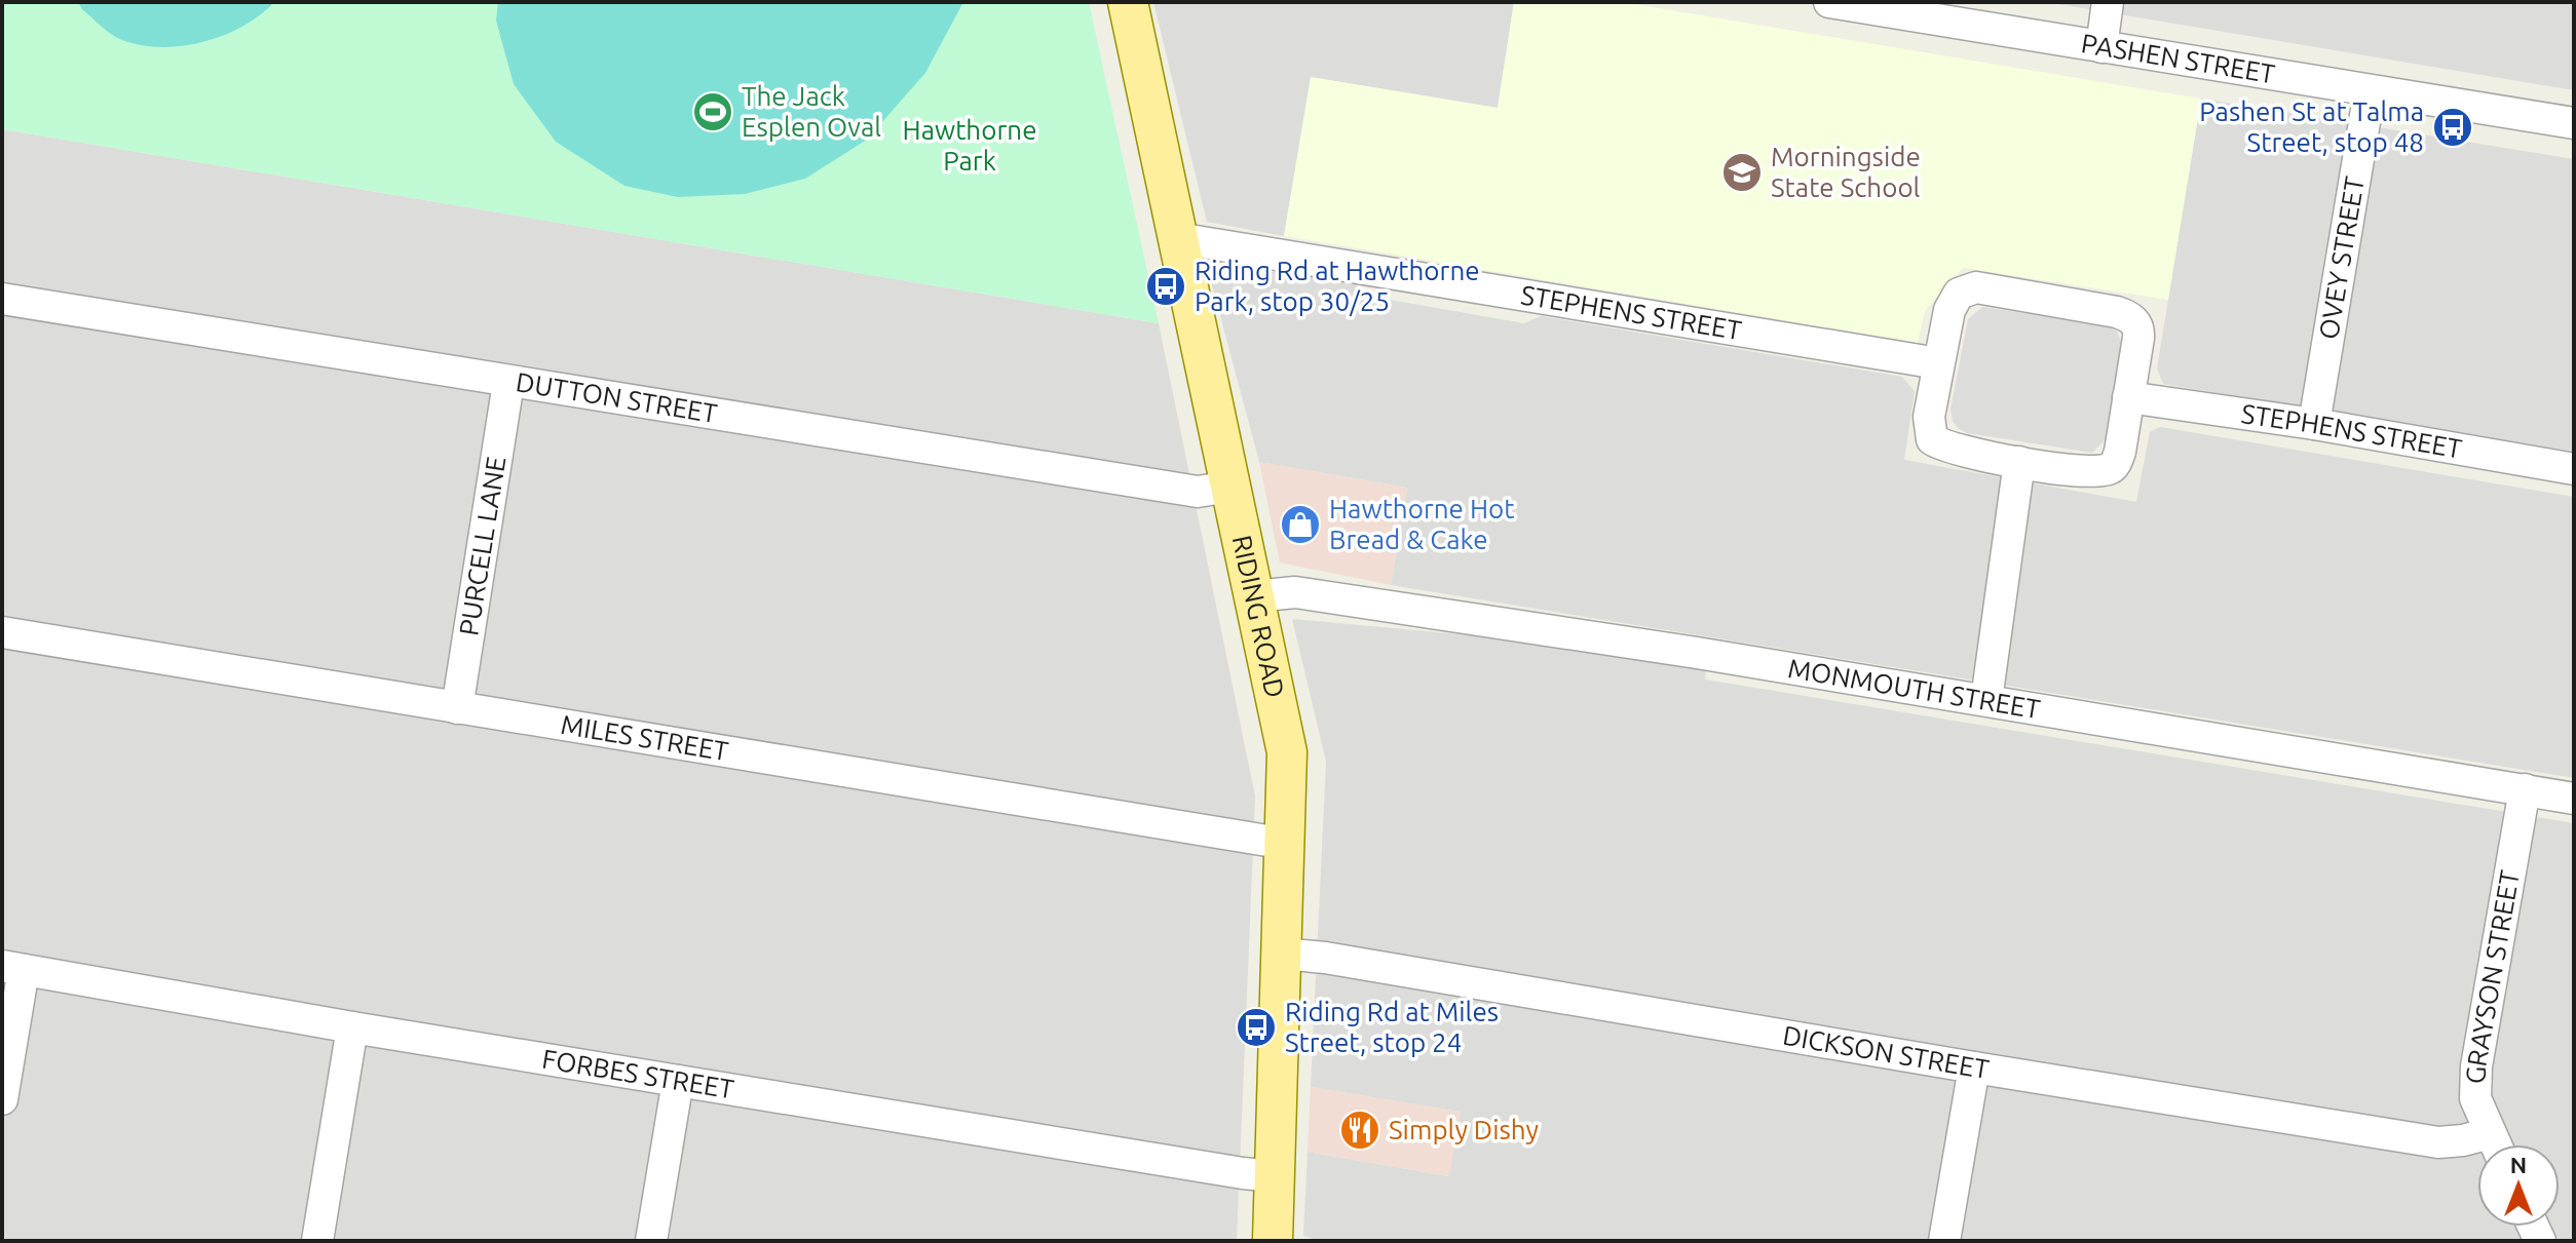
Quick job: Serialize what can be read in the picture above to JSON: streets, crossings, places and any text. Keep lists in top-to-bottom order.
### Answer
{
  "streets": {
    "main road": ["RIDING ROAD"],
    "street": [
      "PASHEN STREET",
      "OVEY STREET",
      "STEPHENS STREET",
      "DUTTON STREET",
      "PURCELL LANE",
      "MONMOUTH STREET",
      "MILES STREET",
      "GRAYSON STREET",
      "DICKSON STREET",
      "FORBES STREET"
    ]
  },
  "crossings": [
    ["PASHEN STREET", "OVEY STREET"],
    ["OVEY STREET", "STEPHENS STREET"],
    ["STEPHENS STREET", "RIDING ROAD"],
    ["DUTTON STREET", "PURCELL LANE"],
    ["DUTTON STREET", "RIDING ROAD"],
    ["PURCELL LANE", "MILES STREET"],
    ["RIDING ROAD", "MONMOUTH STREET"],
    ["RIDING ROAD", "MILES STREET"],
    ["RIDING ROAD", "DICKSON STREET"],
    ["RIDING ROAD", "FORBES STREET"],
    ["MONMOUTH STREET", "GRAYSON STREET"],
    ["GRAYSON STREET", "DICKSON STREET"]
  ],
  "parks": ["Hawthorne Park"],
  "places": {
    "sports": ["The Jack Esplen Oval"],
    "bus stop": ["Pashen St at Talma Street, stop 48", "Riding Rd at Hawthorne Park, stop 30/25", "Riding Rd at Miles Street, stop 24"],
    "school or university": ["Morningside State School"],
    "shop": ["Hawthorne Hot Bread & Cake"],
    "restaurant": ["Simply Dishy"]
  },
  "north": "top"
}
